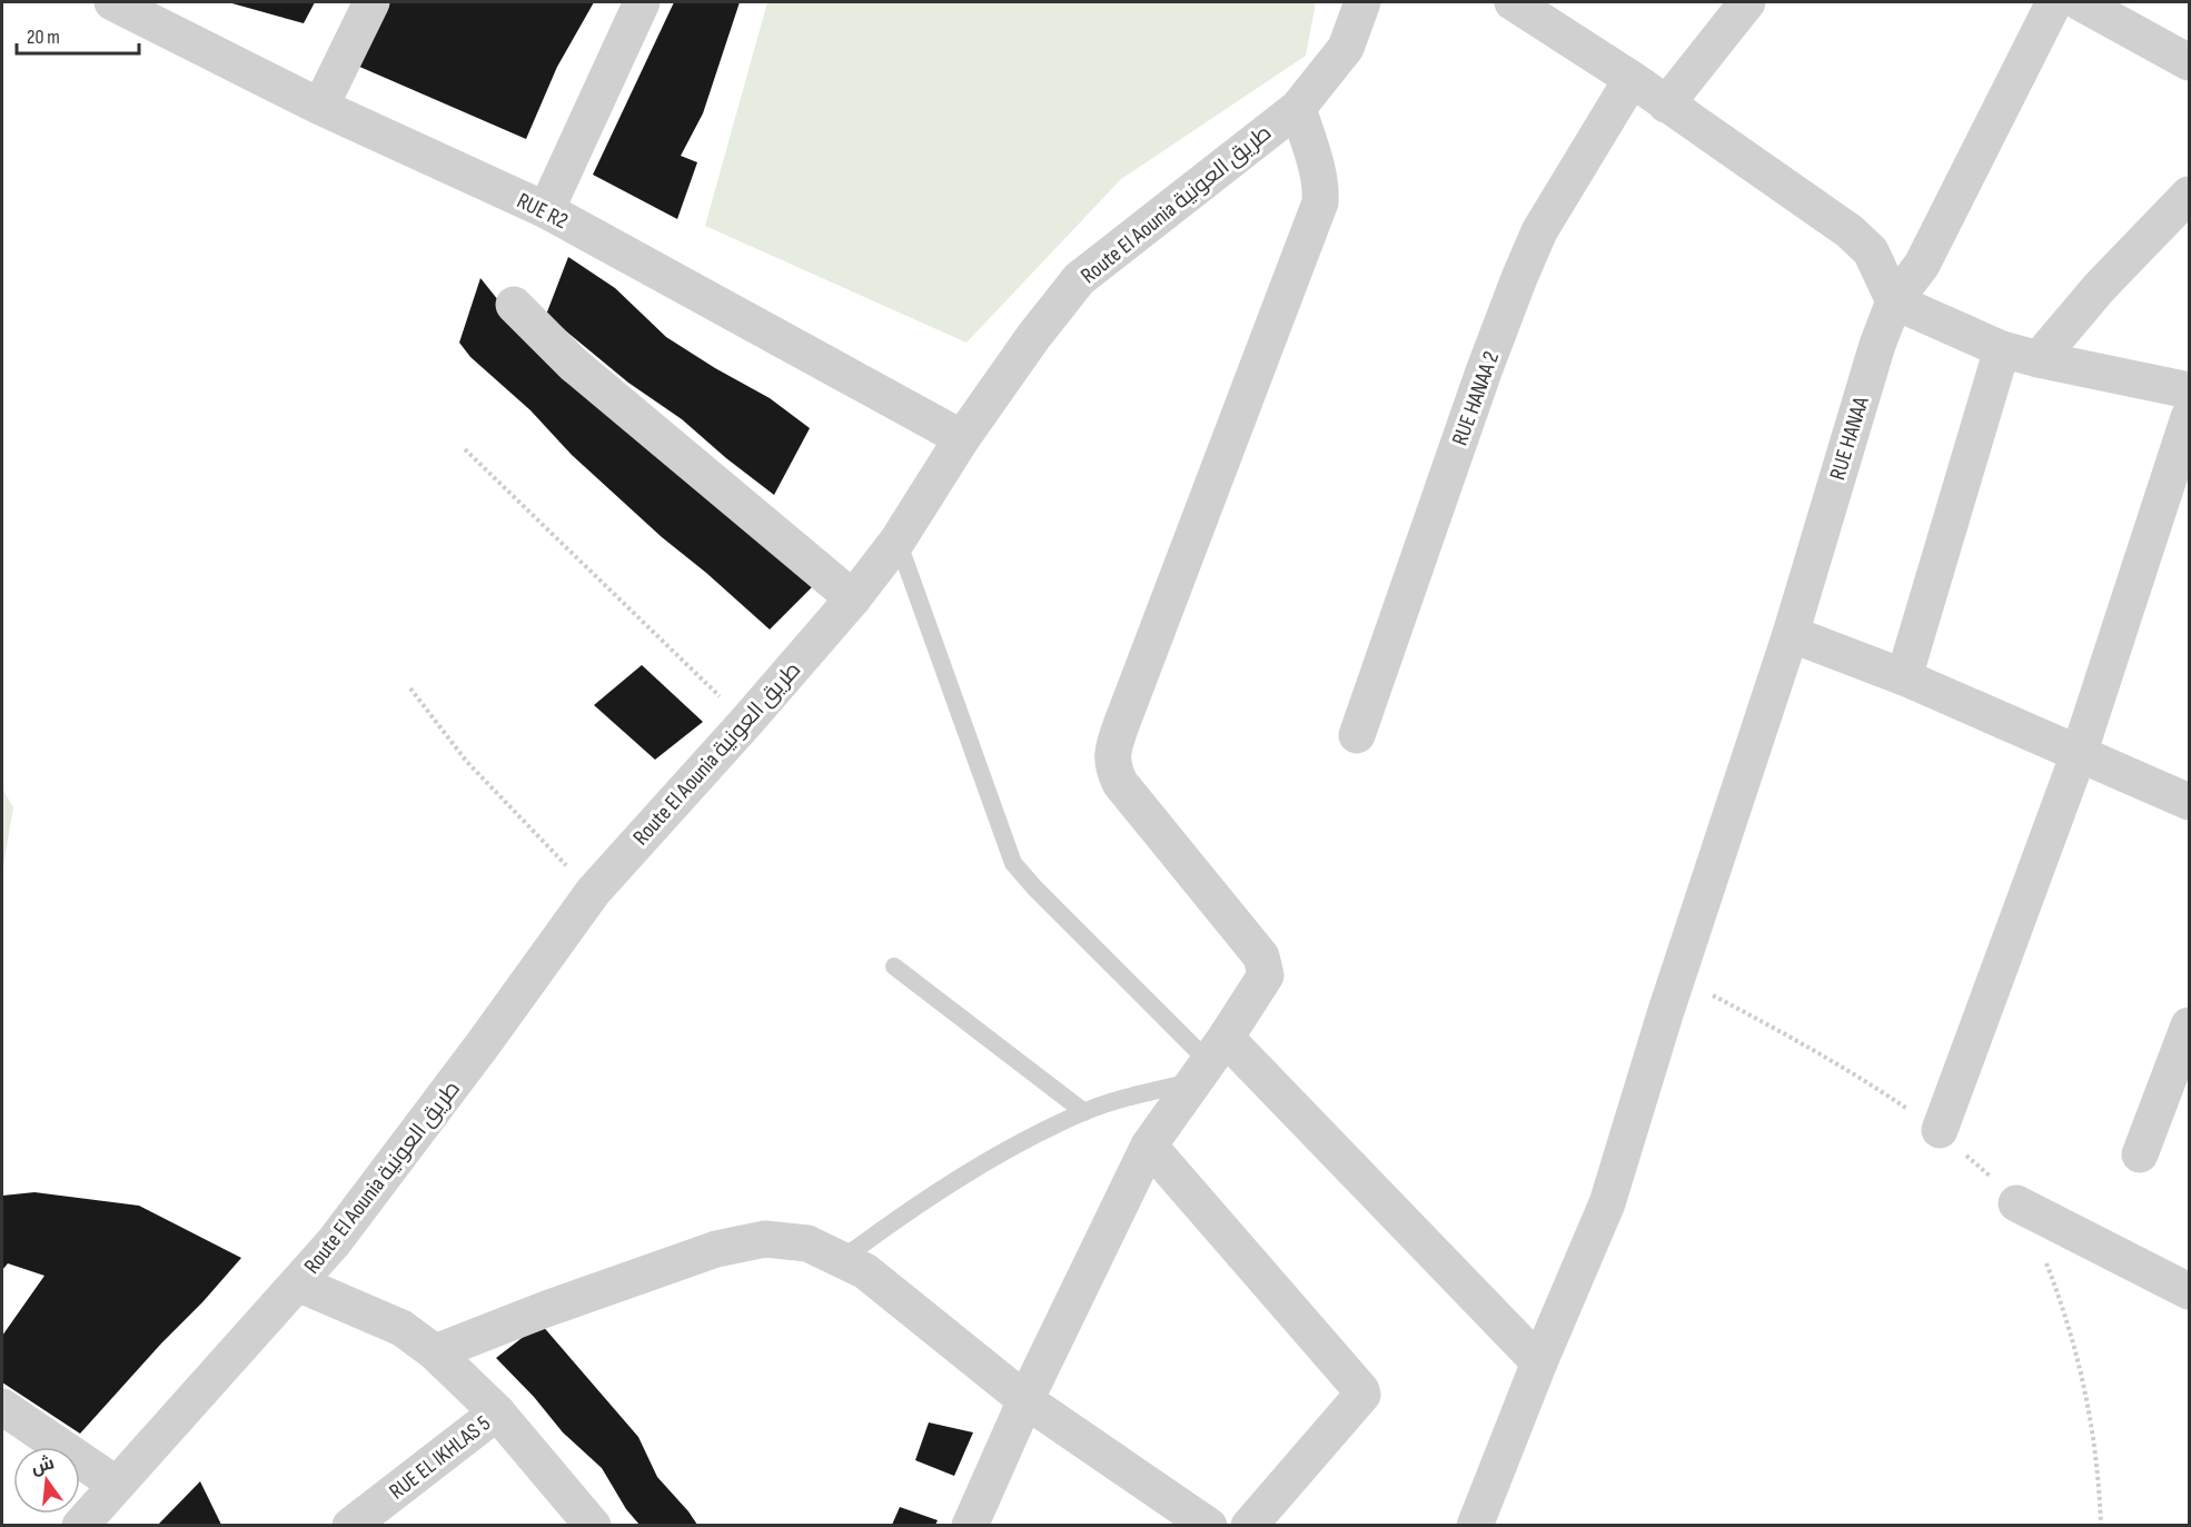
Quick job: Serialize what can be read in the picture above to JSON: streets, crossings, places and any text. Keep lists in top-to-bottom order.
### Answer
{
  "streets": {
    "street": [
      "Route El Aounia طريق العونية",
      "RUE R2",
      "RUE HANAA 2",
      "RUE HANAA",
      "RUE EL IKHLAS 5"
    ]
  },
  "crossings": [
    ["Route El Aounia طريق العونية", "RUE R2"]
  ],
  "scale_bar": "20 m",
  "north": "top"
}
